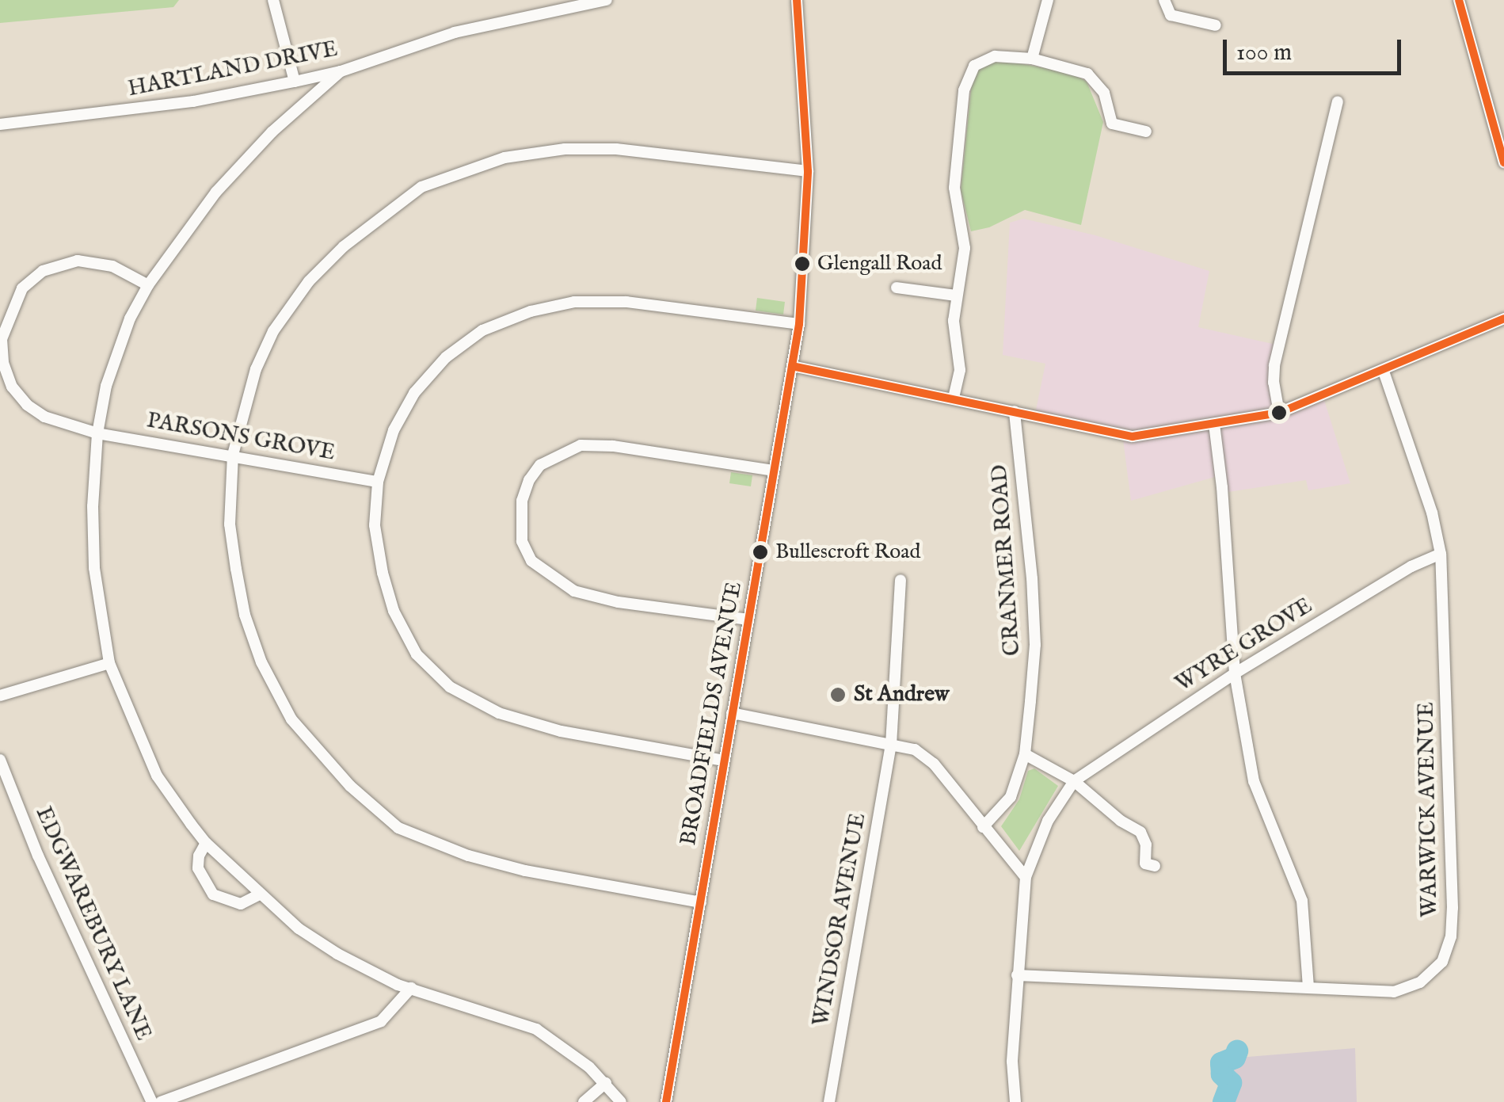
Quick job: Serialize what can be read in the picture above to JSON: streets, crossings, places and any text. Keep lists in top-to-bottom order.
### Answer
{
  "streets": {
    "street": [
      "HARTLAND DRIVE",
      "PARSONS GROVE",
      "CRANMER ROAD",
      "WYRE GROVE",
      "BROADFIELDS AVENUE",
      "WARWICK AVENUE",
      "WINDSOR AVENUE",
      "EDGWAREBURY LANE"
    ]
  },
  "crossings": [
    ["WYRE GROVE", "WARWICK AVENUE"]
  ],
  "places": ["Glengall Road", "Bullescroft Road", "St Andrew"],
  "scale_bar": "100 m"
}
